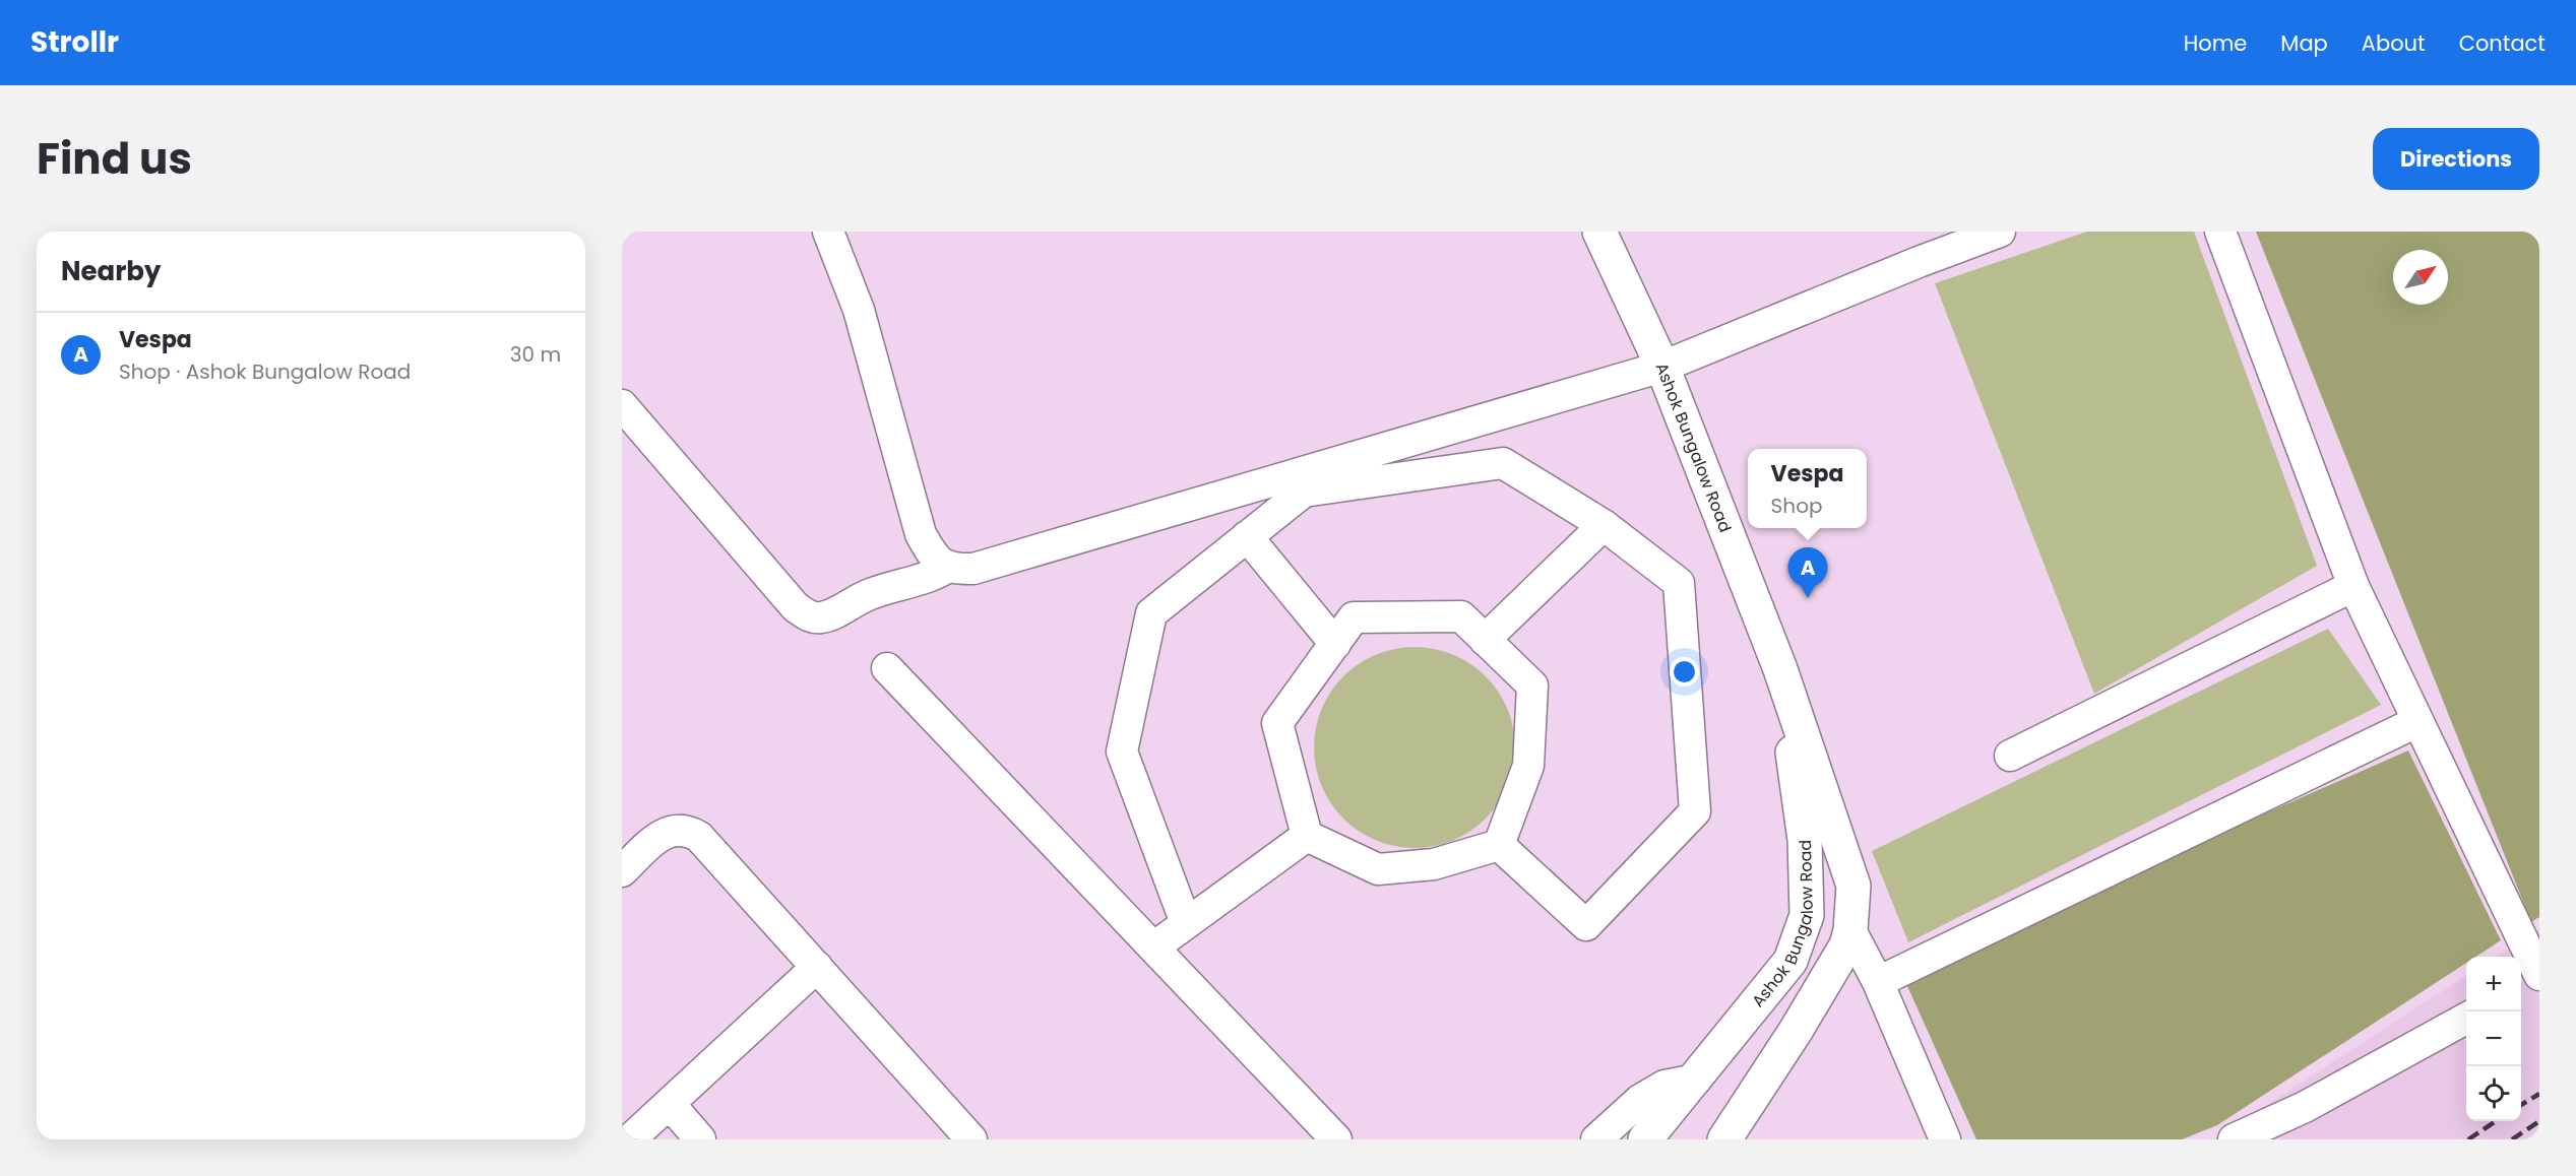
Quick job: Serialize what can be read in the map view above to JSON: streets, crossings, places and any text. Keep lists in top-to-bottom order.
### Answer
{
  "streets": {
    "street": ["Ashok Bungalow Road"]
  },
  "north": "top right",
  "page": {
    "header": "Strollr",
    "nav": [
      "Home",
      "Map",
      "About",
      "Contact"
    ],
    "title": "Find us",
    "buttons": "Directions",
    "heading": "Nearby",
    "list": [
      {
        "mark": "A",
        "name": "Vespa",
        "note": "Shop · Ashok Bungalow Road",
        "value": "30 m"
      }
    ],
    "popup": ["Vespa", "Shop"],
    "pins": "A",
    "map_buttons": ["+", "−"]
  }
}
